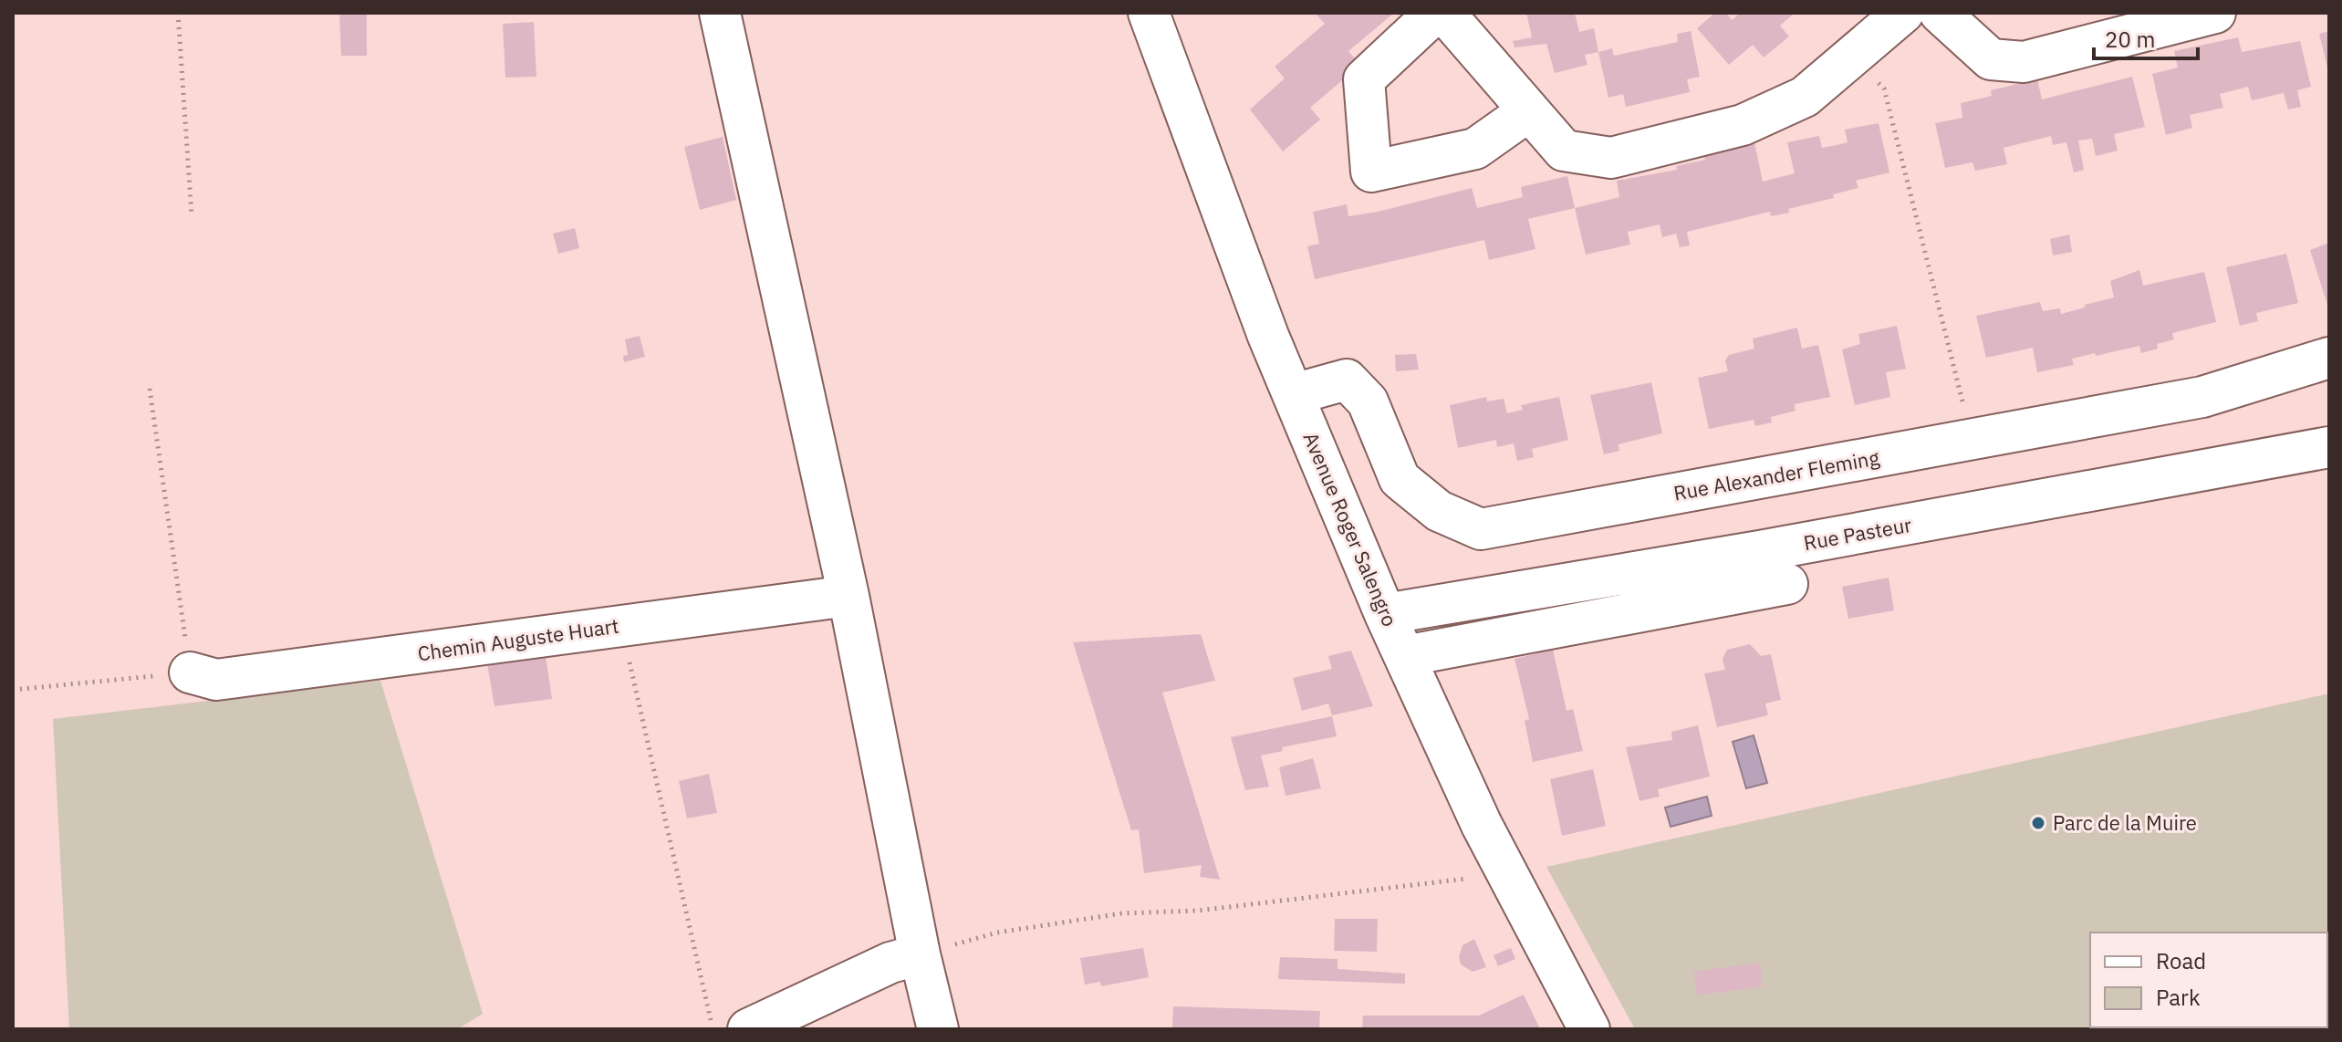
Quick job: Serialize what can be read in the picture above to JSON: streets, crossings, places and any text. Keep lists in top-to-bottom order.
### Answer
{
  "streets": {
    "street": [
      "Rue Alexander Fleming",
      "Avenue Roger Salengro",
      "Rue Pasteur",
      "Chemin Auguste Huart"
    ]
  },
  "crossings": [
    ["Rue Alexander Fleming", "Avenue Roger Salengro"],
    ["Avenue Roger Salengro", "Rue Pasteur"]
  ],
  "places": ["Parc de la Muire"],
  "legend": ["Road", "Park"],
  "scale_bar": "20 m"
}
